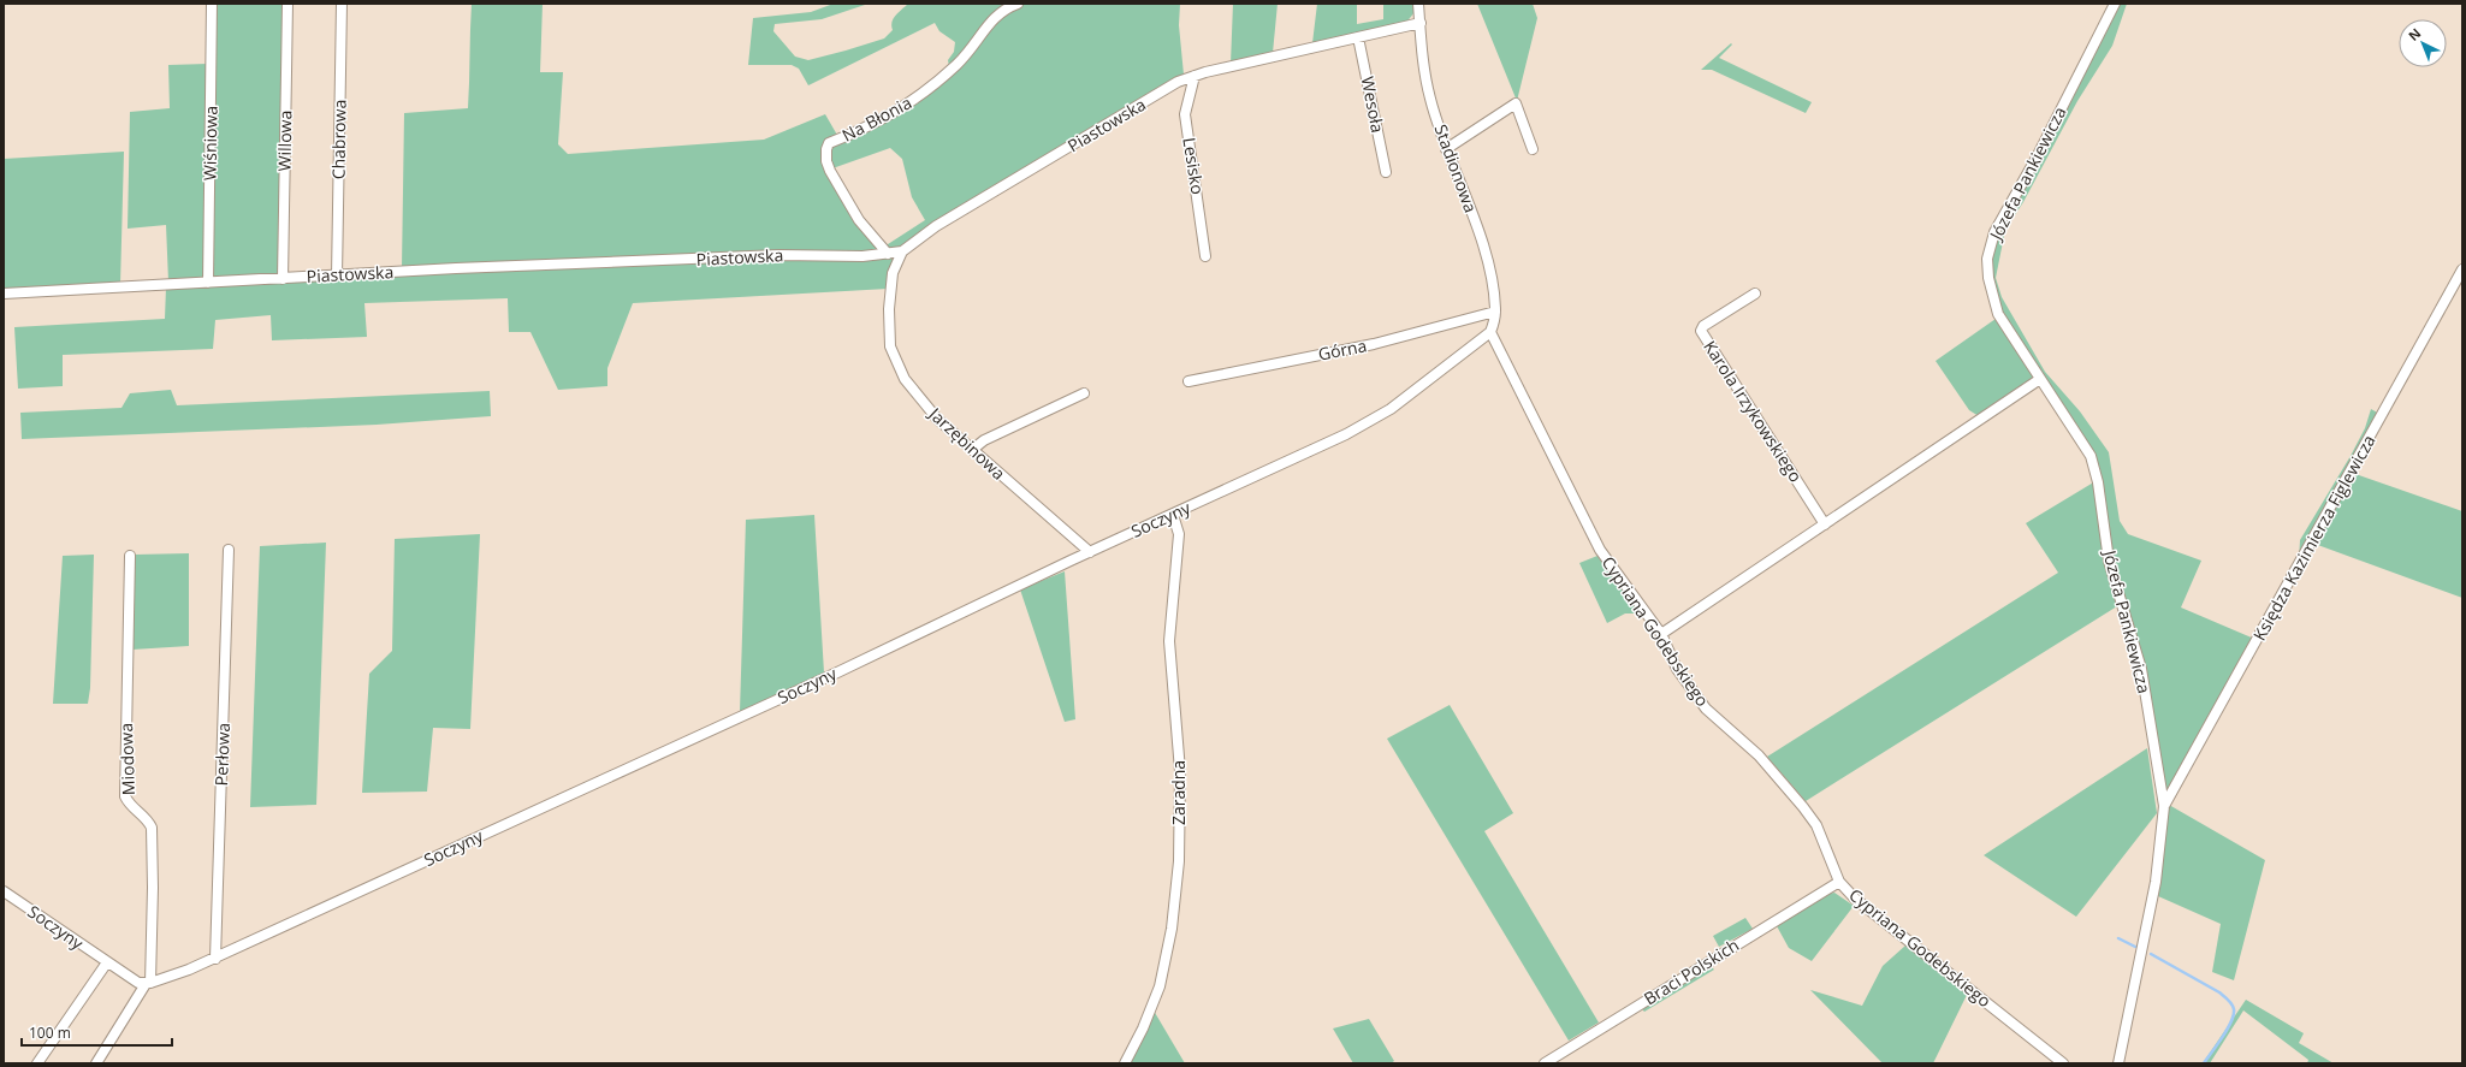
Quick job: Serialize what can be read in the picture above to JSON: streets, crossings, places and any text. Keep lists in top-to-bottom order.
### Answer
{
  "streets": {
    "street": [
      "Wesoła",
      "Na Błonia",
      "Piastowska",
      "Chabrowa",
      "Willowa",
      "Wiśniowa",
      "Lesisko",
      "Stadionowa",
      "Józefa Pankiewicza",
      "Górna",
      "Karola Irzykowskiego",
      "Jarzębinowa",
      "Soczyny",
      "Księdza Kazimierza Figlewicza",
      "Cypriana Godebskiego",
      "Perłowa",
      "Miodowa",
      "Zaradna",
      "Braci Polskich"
    ]
  },
  "crossings": [
    ["Wesoła", "Piastowska"],
    ["Na Błonia", "Piastowska"],
    ["Piastowska", "Chabrowa"],
    ["Piastowska", "Willowa"],
    ["Piastowska", "Wiśniowa"],
    ["Piastowska", "Lesisko"],
    ["Piastowska", "Stadionowa"],
    ["Piastowska", "Jarzębinowa"],
    ["Stadionowa", "Górna"],
    ["Stadionowa", "Soczyny"],
    ["Stadionowa", "Cypriana Godebskiego"],
    ["Józefa Pankiewicza", "Księdza Kazimierza Figlewicza"],
    ["Jarzębinowa", "Soczyny"],
    ["Soczyny", "Cypriana Godebskiego"],
    ["Soczyny", "Perłowa"],
    ["Soczyny", "Miodowa"],
    ["Soczyny", "Zaradna"],
    ["Cypriana Godebskiego", "Braci Polskich"]
  ],
  "scale_bar": "100 m",
  "north": "top left"
}
